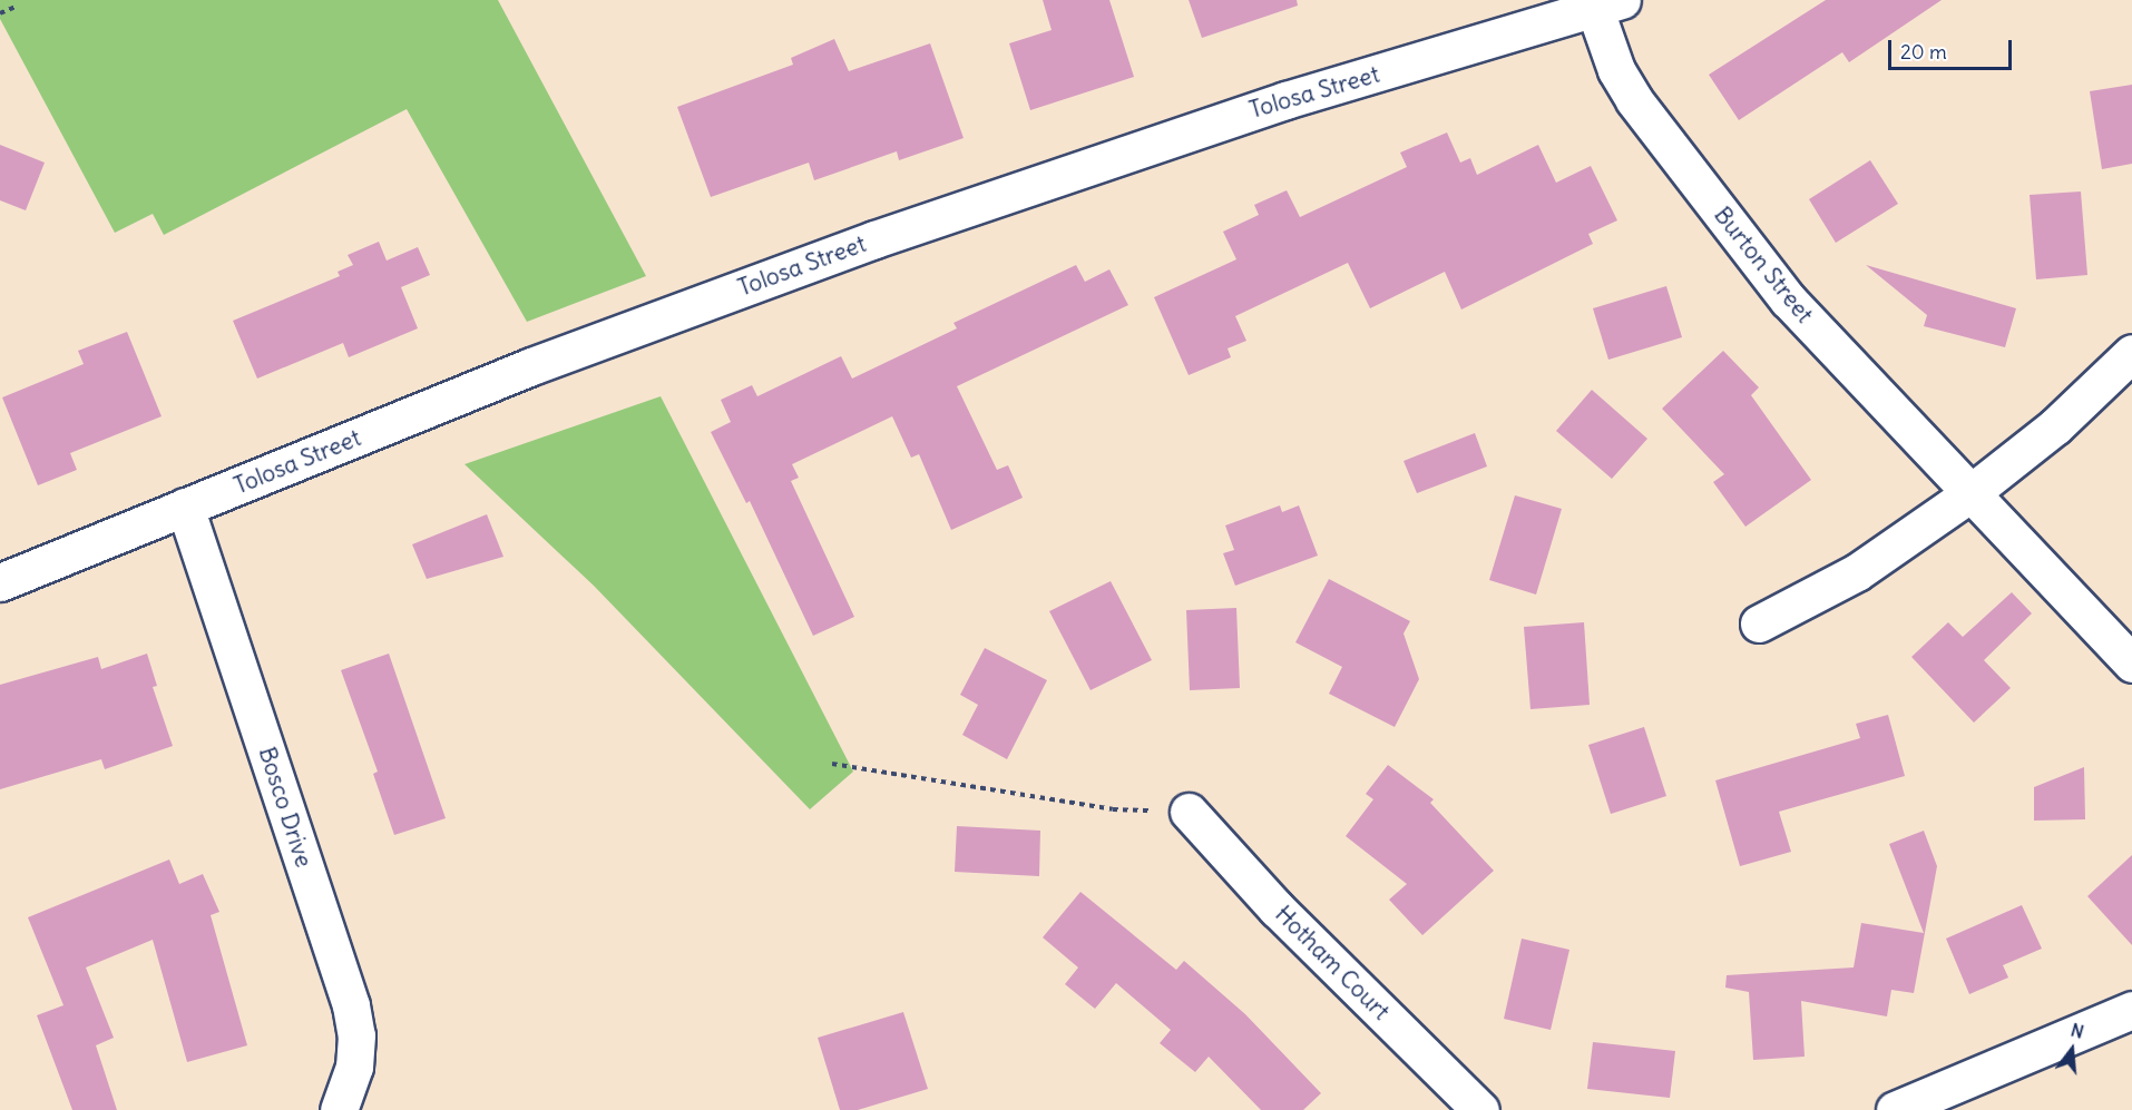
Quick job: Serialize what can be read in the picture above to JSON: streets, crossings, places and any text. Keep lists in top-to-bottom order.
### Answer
{
  "streets": {
    "street": [
      "Tolosa Street",
      "Burton Street",
      "Bosco Drive",
      "Hotham Court"
    ]
  },
  "crossings": [
    ["Tolosa Street", "Burton Street"],
    ["Tolosa Street", "Bosco Drive"]
  ],
  "scale_bar": "20 m",
  "north": "top"
}
